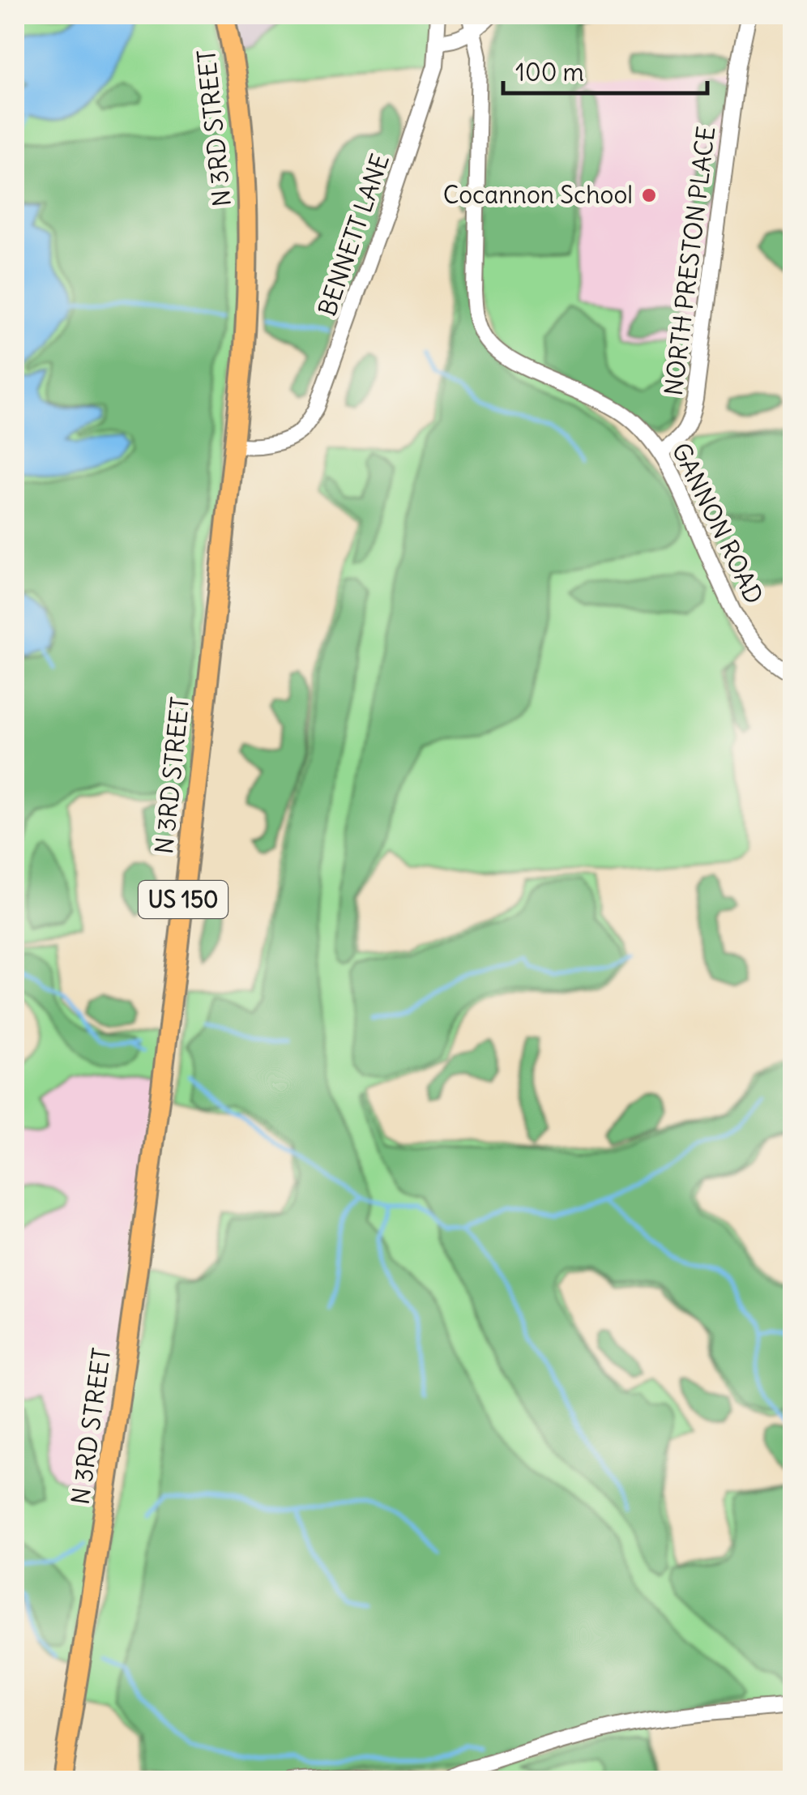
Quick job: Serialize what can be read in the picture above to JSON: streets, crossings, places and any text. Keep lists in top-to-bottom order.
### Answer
{
  "streets": {
    "main road": ["N 3RD STREET", "US 150"],
    "street": ["BENNETT LANE", "NORTH PRESTON PLACE", "GANNON ROAD"]
  },
  "crossings": [
    ["N 3RD STREET", "BENNETT LANE"],
    ["NORTH PRESTON PLACE", "GANNON ROAD"]
  ],
  "places": ["Cocannon School"],
  "scale_bar": "100 m"
}
